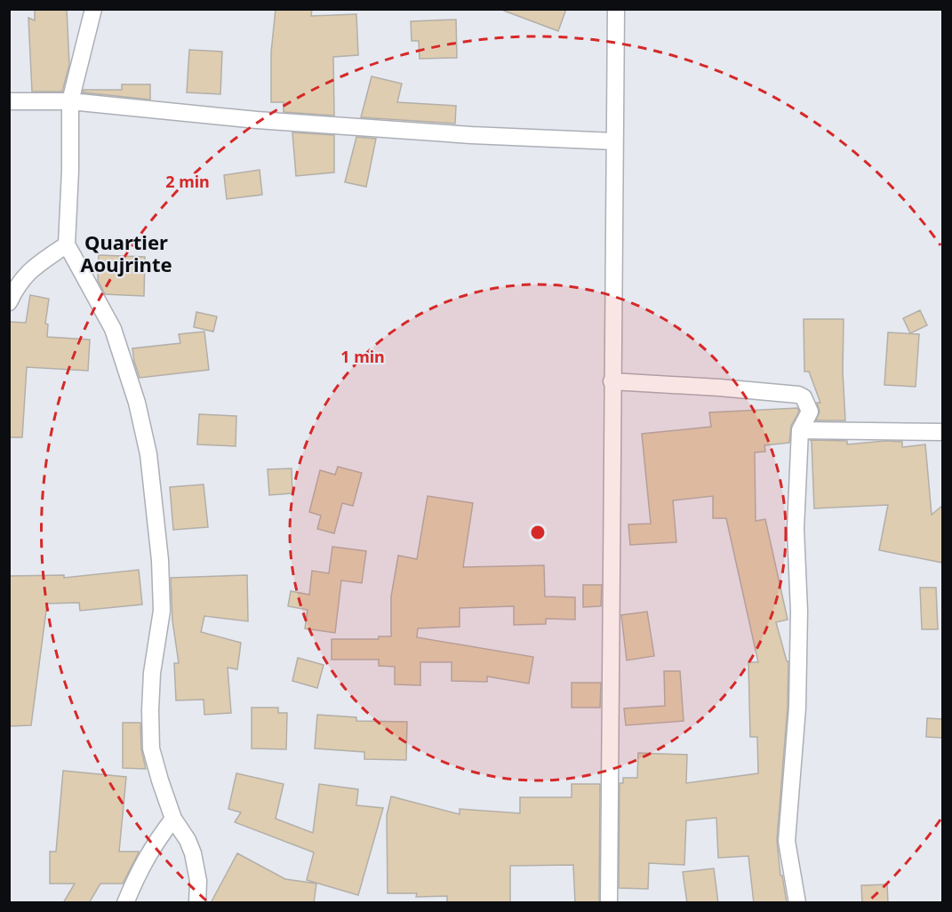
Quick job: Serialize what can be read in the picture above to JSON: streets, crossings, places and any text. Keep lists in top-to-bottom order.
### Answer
{
  "districts": ["Quartier Aoujrinte"],
  "rings": ["2 min", "1 min"]
}
